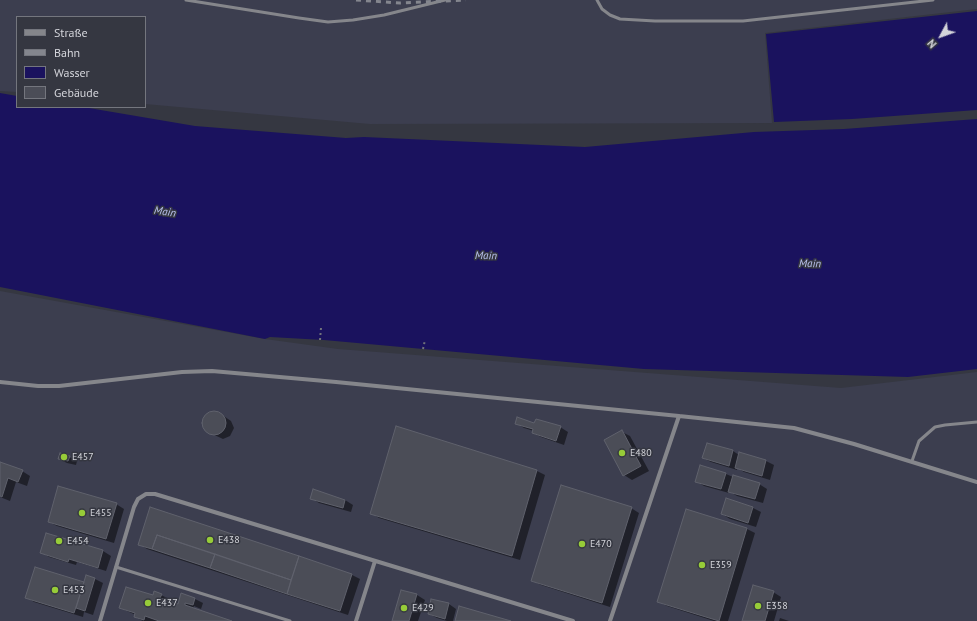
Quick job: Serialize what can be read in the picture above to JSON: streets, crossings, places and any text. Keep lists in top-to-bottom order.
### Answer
{
  "water": ["Main"],
  "places": [
    "E480",
    "E457",
    "E455",
    "E438",
    "E454",
    "E470",
    "E359",
    "E453",
    "E437",
    "E358",
    "E429"
  ],
  "legend": [
    "Straße",
    "Bahn",
    "Wasser",
    "Gebäude"
  ],
  "north": "bottom left"
}
